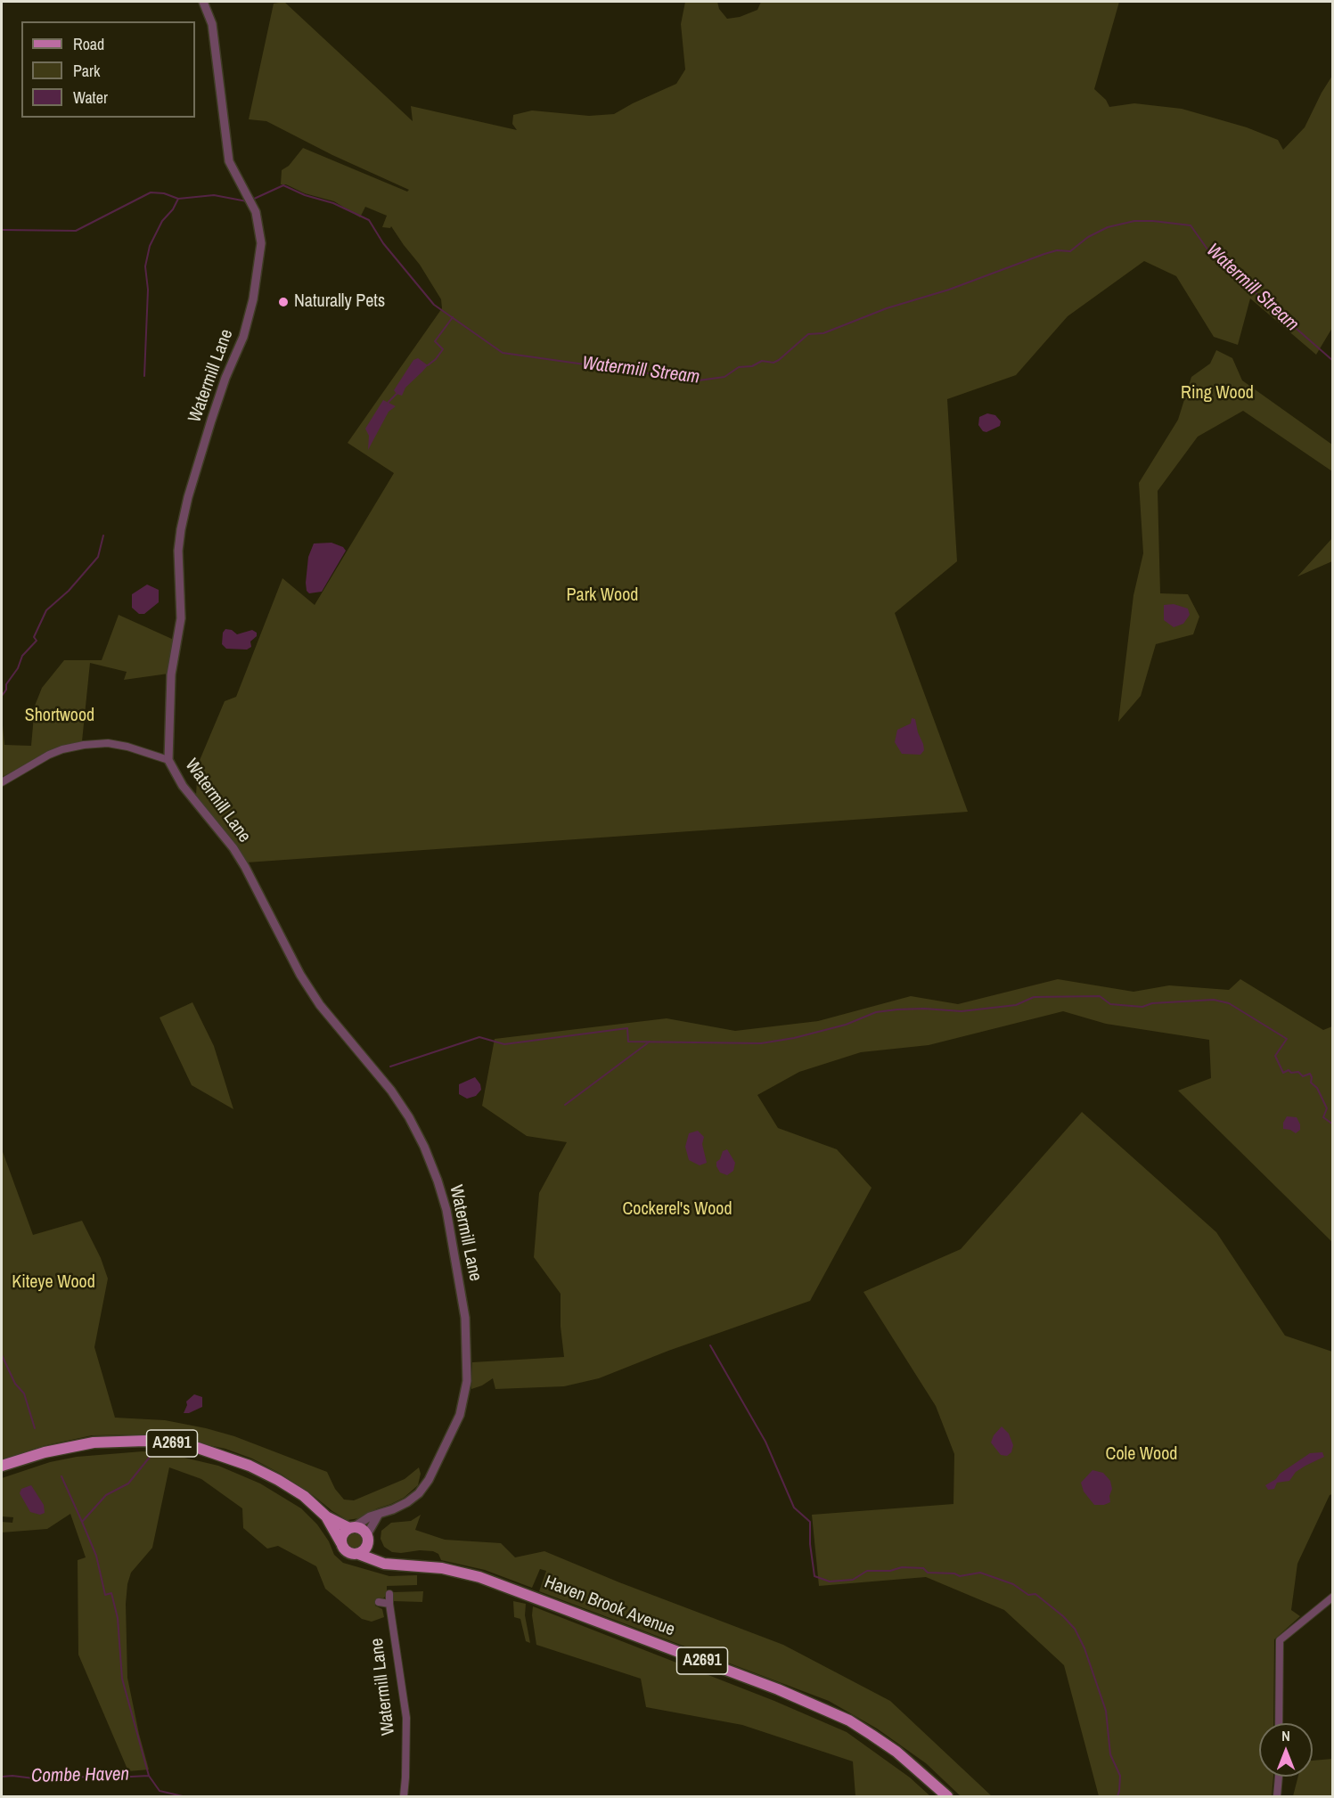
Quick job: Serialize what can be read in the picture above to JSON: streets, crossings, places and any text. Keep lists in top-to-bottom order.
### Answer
{
  "streets": {
    "main road": ["A2691", "Haven Brook Avenue"],
    "street": ["Watermill Lane"]
  },
  "crossings": [
    ["Watermill Lane", "A2691"],
    ["Watermill Lane", "Haven Brook Avenue"],
    ["A2691", "Haven Brook Avenue"]
  ],
  "water": ["Watermill Stream", "Combe Haven"],
  "parks": [
    "Ring Wood",
    "Park Wood",
    "Shortwood",
    "Cockerel's Wood",
    "Kiteye Wood",
    "Cole Wood"
  ],
  "places": ["Naturally Pets"],
  "legend": ["Road", "Park", "Water"],
  "north": "top"
}
